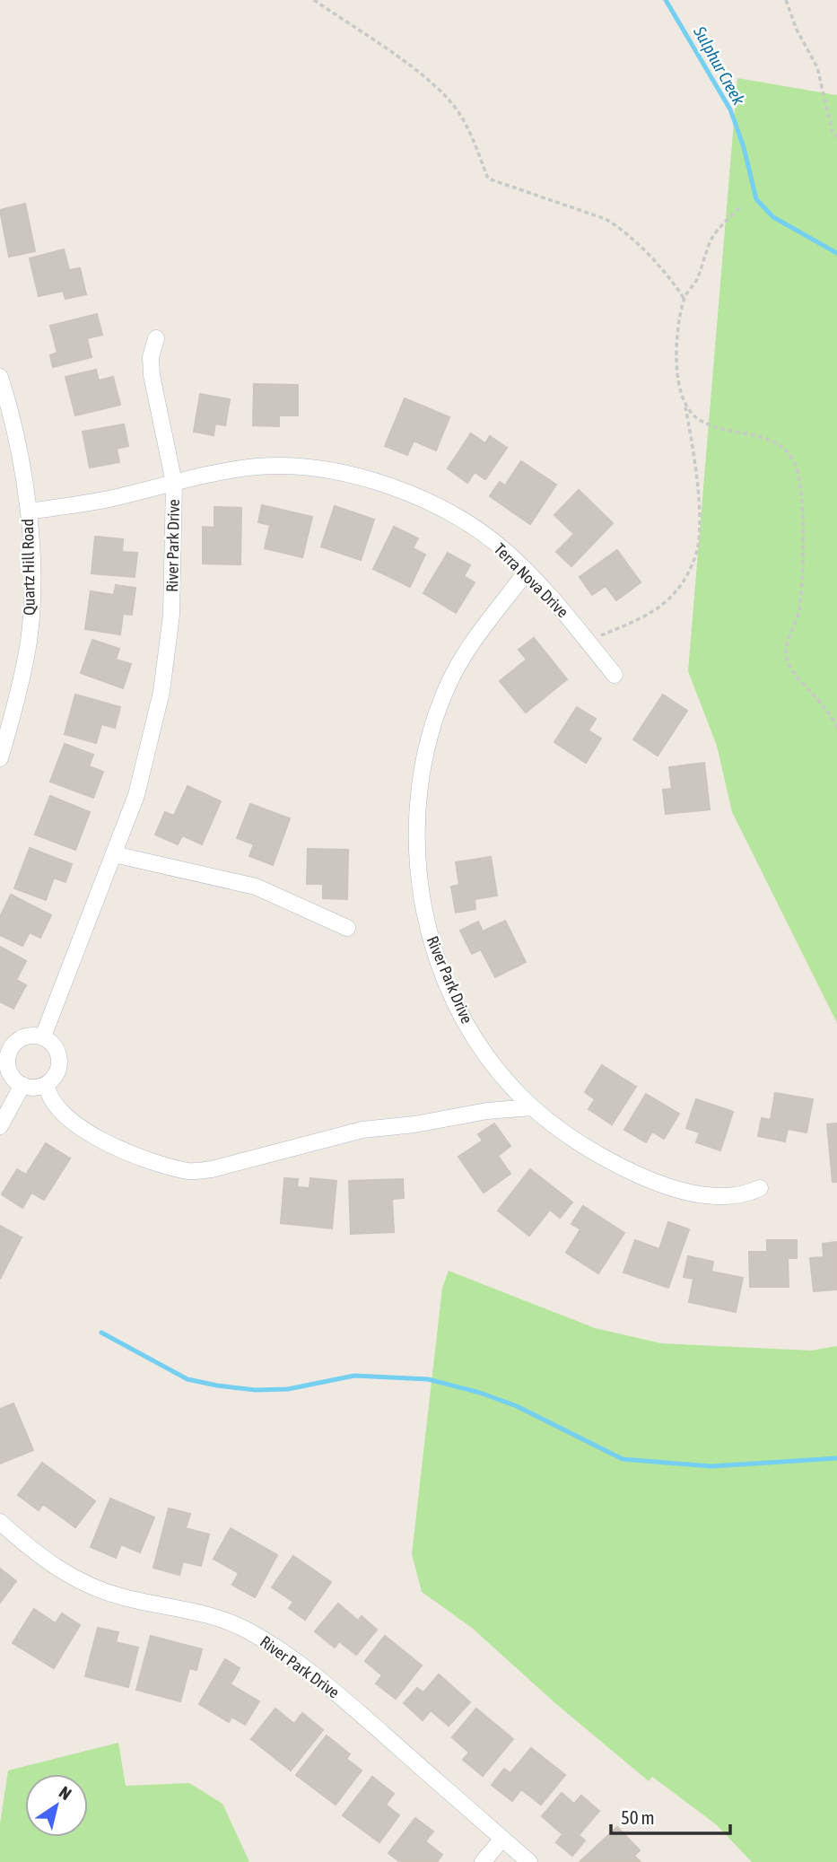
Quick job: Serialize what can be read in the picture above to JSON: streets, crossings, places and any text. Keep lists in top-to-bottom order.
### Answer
{
  "streets": {
    "street": ["River Park Drive", "Quartz Hill Road", "Terra Nova Drive"]
  },
  "crossings": [
    ["River Park Drive", "Terra Nova Drive"],
    ["Quartz Hill Road", "Terra Nova Drive"]
  ],
  "water": ["Sulphur Creek"],
  "scale_bar": "50 m",
  "north": "top right"
}
